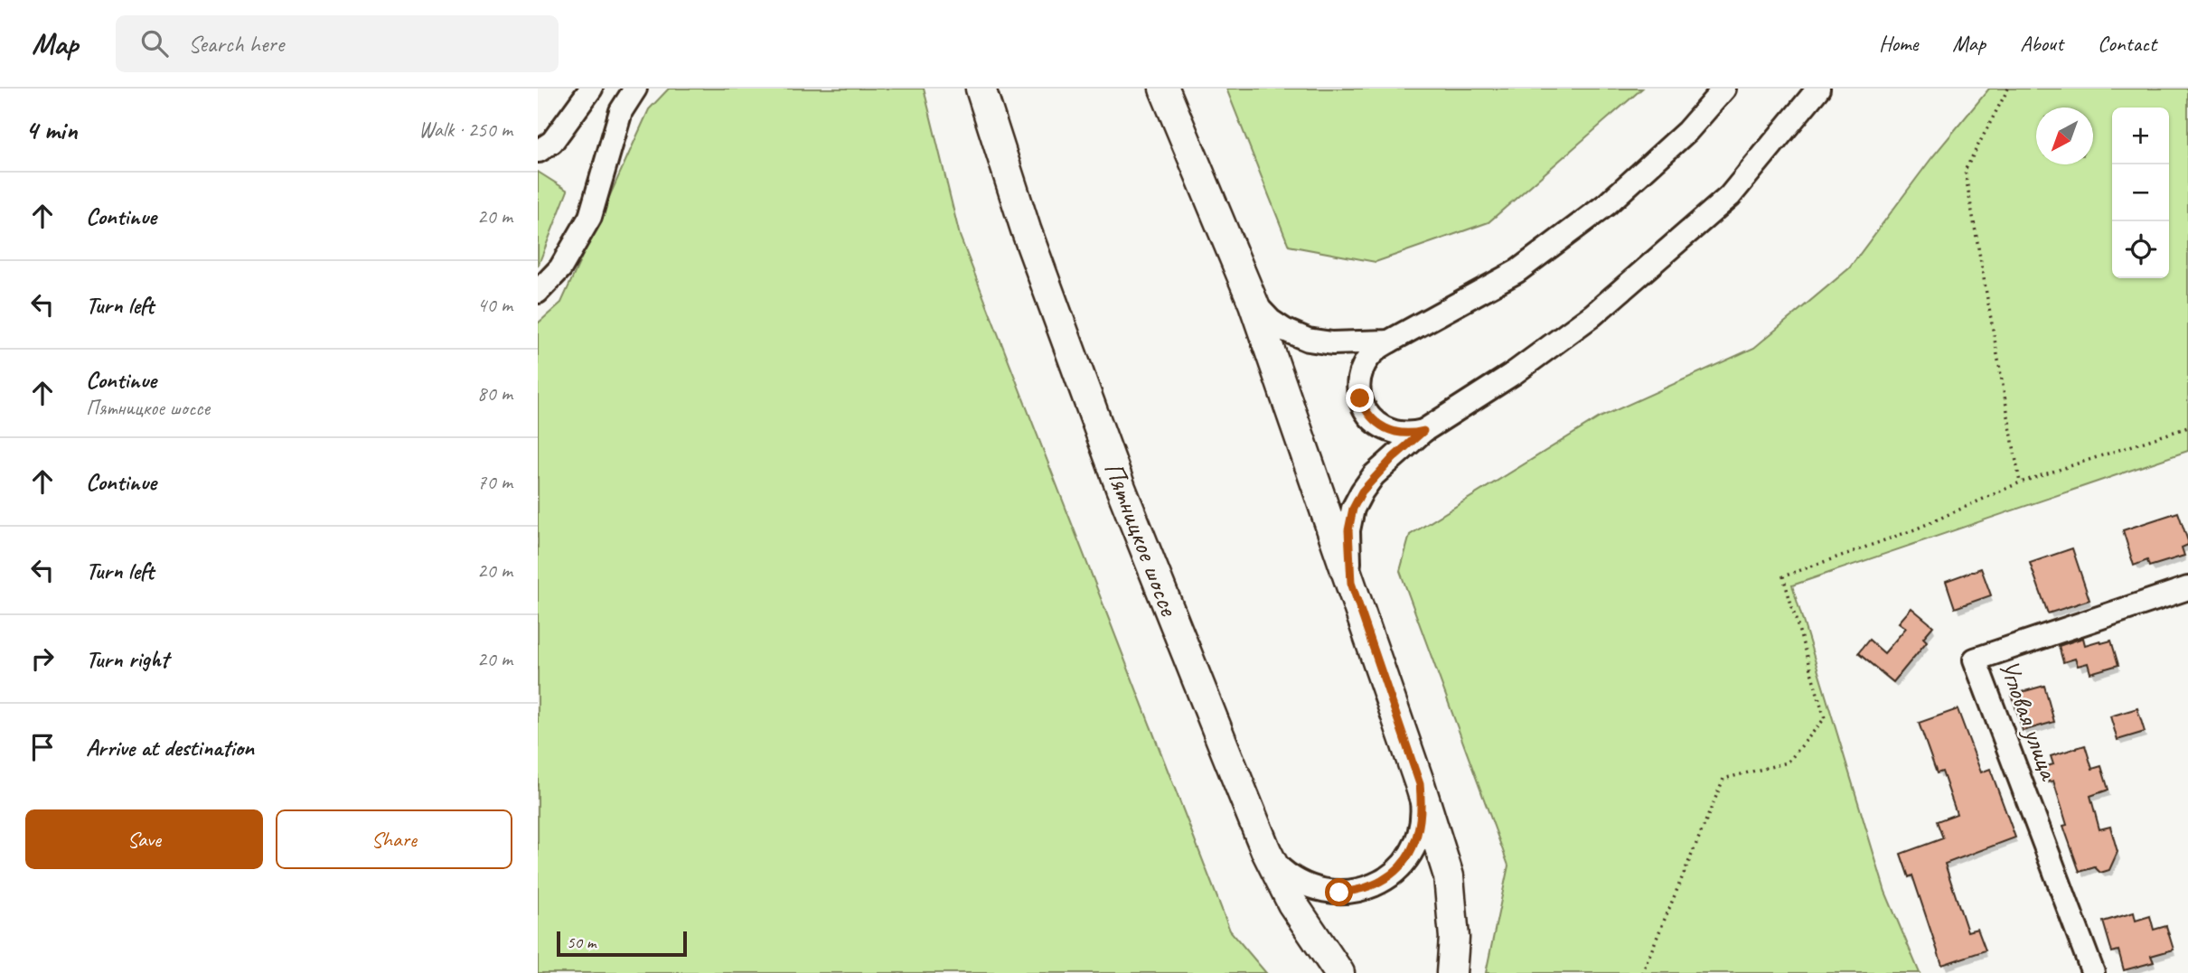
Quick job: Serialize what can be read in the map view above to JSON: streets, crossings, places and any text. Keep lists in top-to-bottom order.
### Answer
{
  "streets": {
    "main road": ["Пятницкое шоссе"],
    "street": ["Угловая улица"]
  },
  "scale_bar": "50 m",
  "north": "bottom left",
  "page": {
    "header": "Map",
    "search": "Search here",
    "nav": [
      "Home",
      "Map",
      "About",
      "Contact"
    ],
    "heading": ["4 min", "Walk · 250 m"],
    "map_buttons": ["+", "−"],
    "list": [
      ["Continue", "20 m"],
      ["Turn left", "40 m"],
      ["Continue", "Пятницкое шоссе", "80 m"],
      ["Continue", "70 m"],
      ["Turn left", "20 m"],
      ["Turn right", "20 m"],
      "Arrive at destination"
    ],
    "buttons": ["Save", "Share"],
    "scale": "50 m"
  }
}
